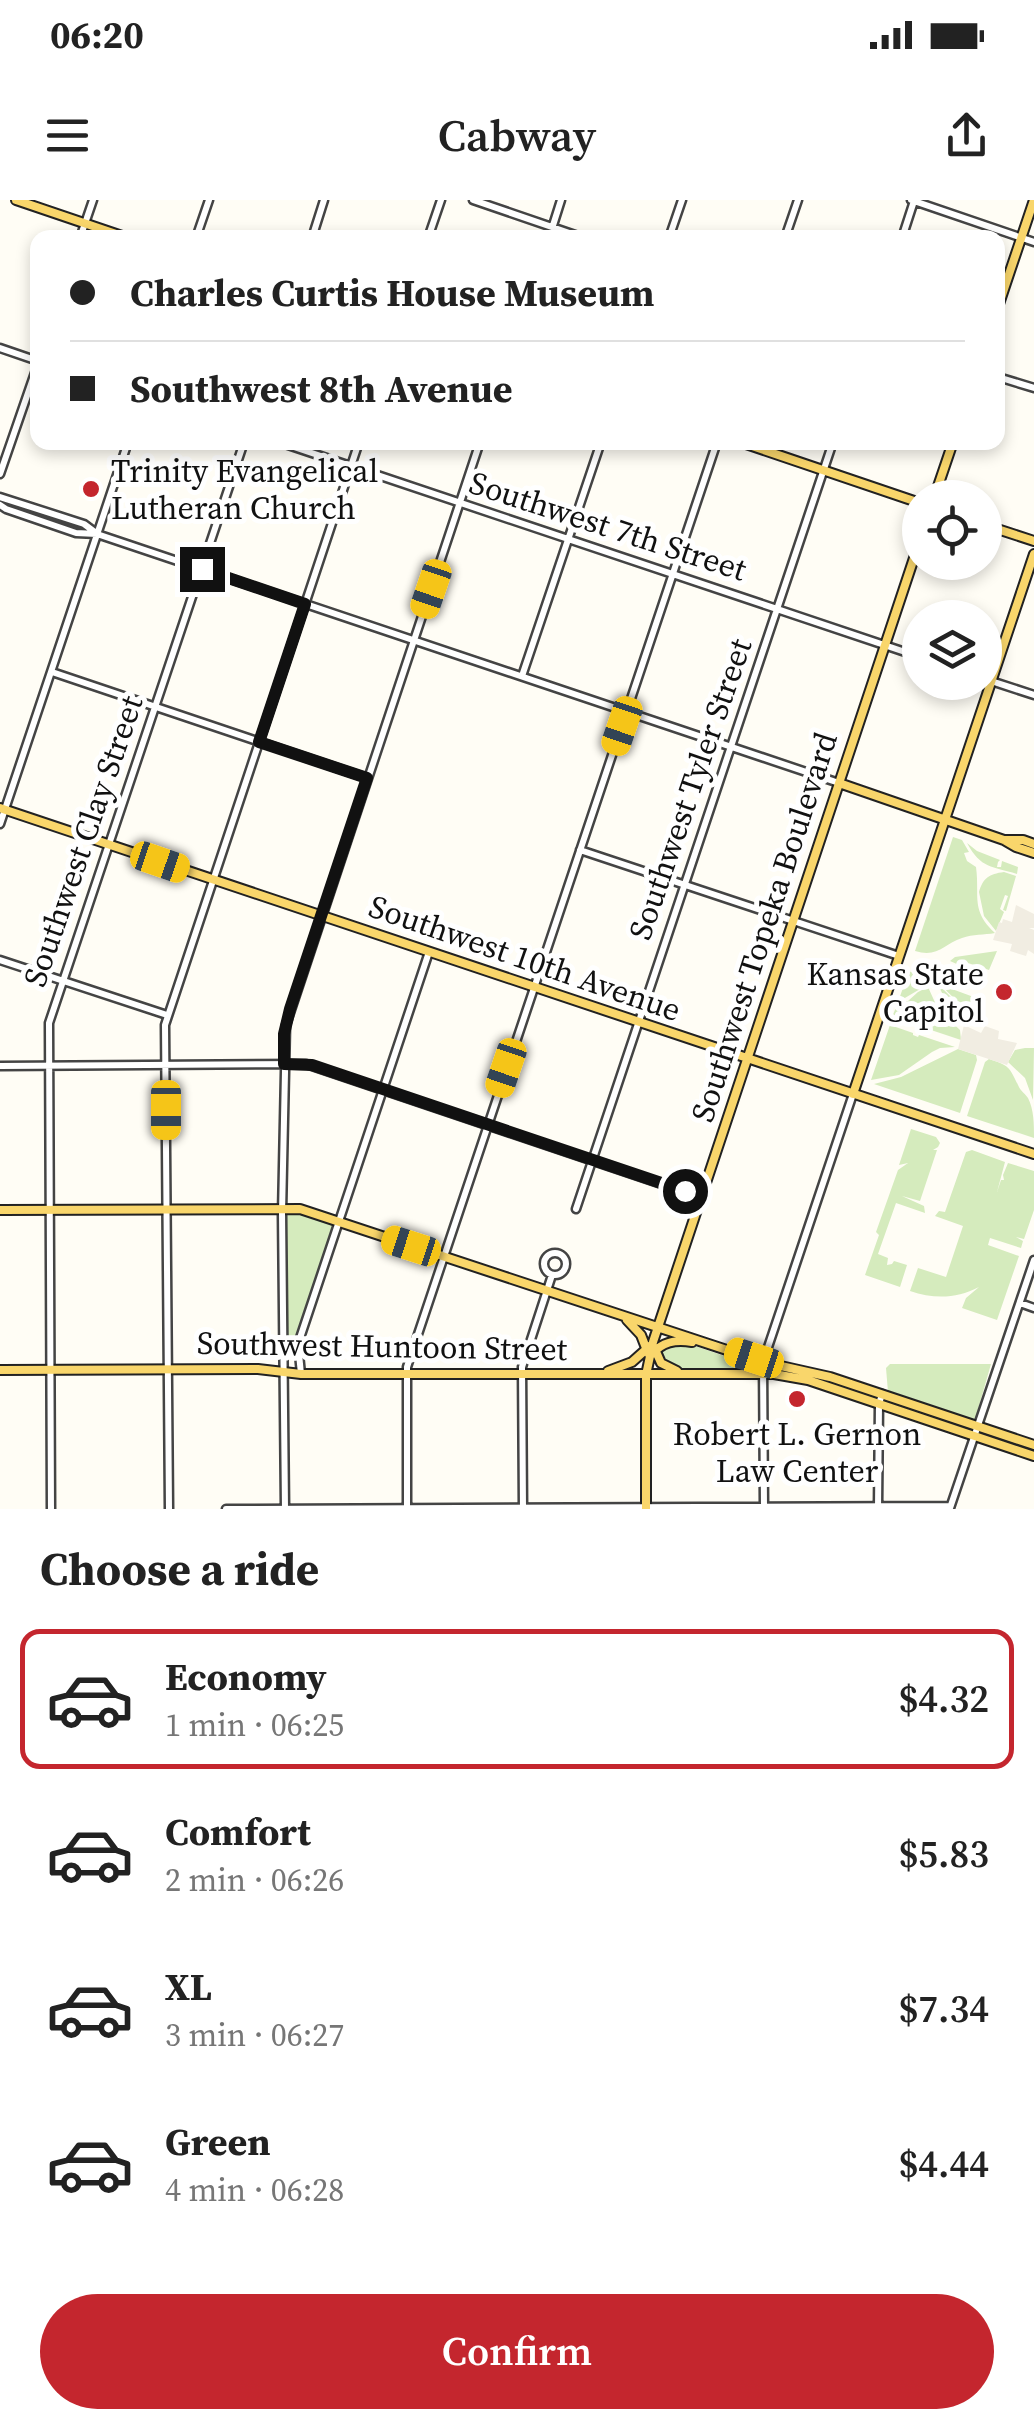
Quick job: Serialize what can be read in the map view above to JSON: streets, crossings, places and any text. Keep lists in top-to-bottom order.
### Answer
{
  "streets": {
    "main road": ["Southwest Topeka Boulevard", "Southwest 10th Avenue", "Southwest Huntoon Street"],
    "street": ["Southwest 7th Street", "Southwest Tyler Street", "Southwest Clay Street"]
  },
  "crossings": [
    ["Southwest 7th Street", "Southwest Tyler Street"],
    ["Southwest 7th Street", "Southwest Topeka Boulevard"],
    ["Southwest Tyler Street", "Southwest 10th Avenue"],
    ["Southwest Clay Street", "Southwest 10th Avenue"],
    ["Southwest Clay Street", "Southwest Huntoon Street"],
    ["Southwest Topeka Boulevard", "Southwest 10th Avenue"],
    ["Southwest Topeka Boulevard", "Southwest Huntoon Street"]
  ],
  "places": ["Trinity Evangelical Lutheran Church", "Kansas State Capitol", "Robert L. Gernon Law Center"],
  "page": {
    "status": "06:20",
    "header": "Cabway",
    "banner": ["Charles Curtis House Museum", "Southwest 8th Avenue"],
    "heading": "Choose a ride",
    "list": [
      {
        "name": "Economy",
        "note": "1 min · 06:25",
        "value": "$4.32"
      },
      {
        "name": "Comfort",
        "note": "2 min · 06:26",
        "value": "$5.83"
      },
      {
        "name": "XL",
        "note": "3 min · 06:27",
        "value": "$7.34"
      },
      {
        "name": "Green",
        "note": "4 min · 06:28",
        "value": "$4.44"
      }
    ],
    "buttons": "Confirm"
  }
}
